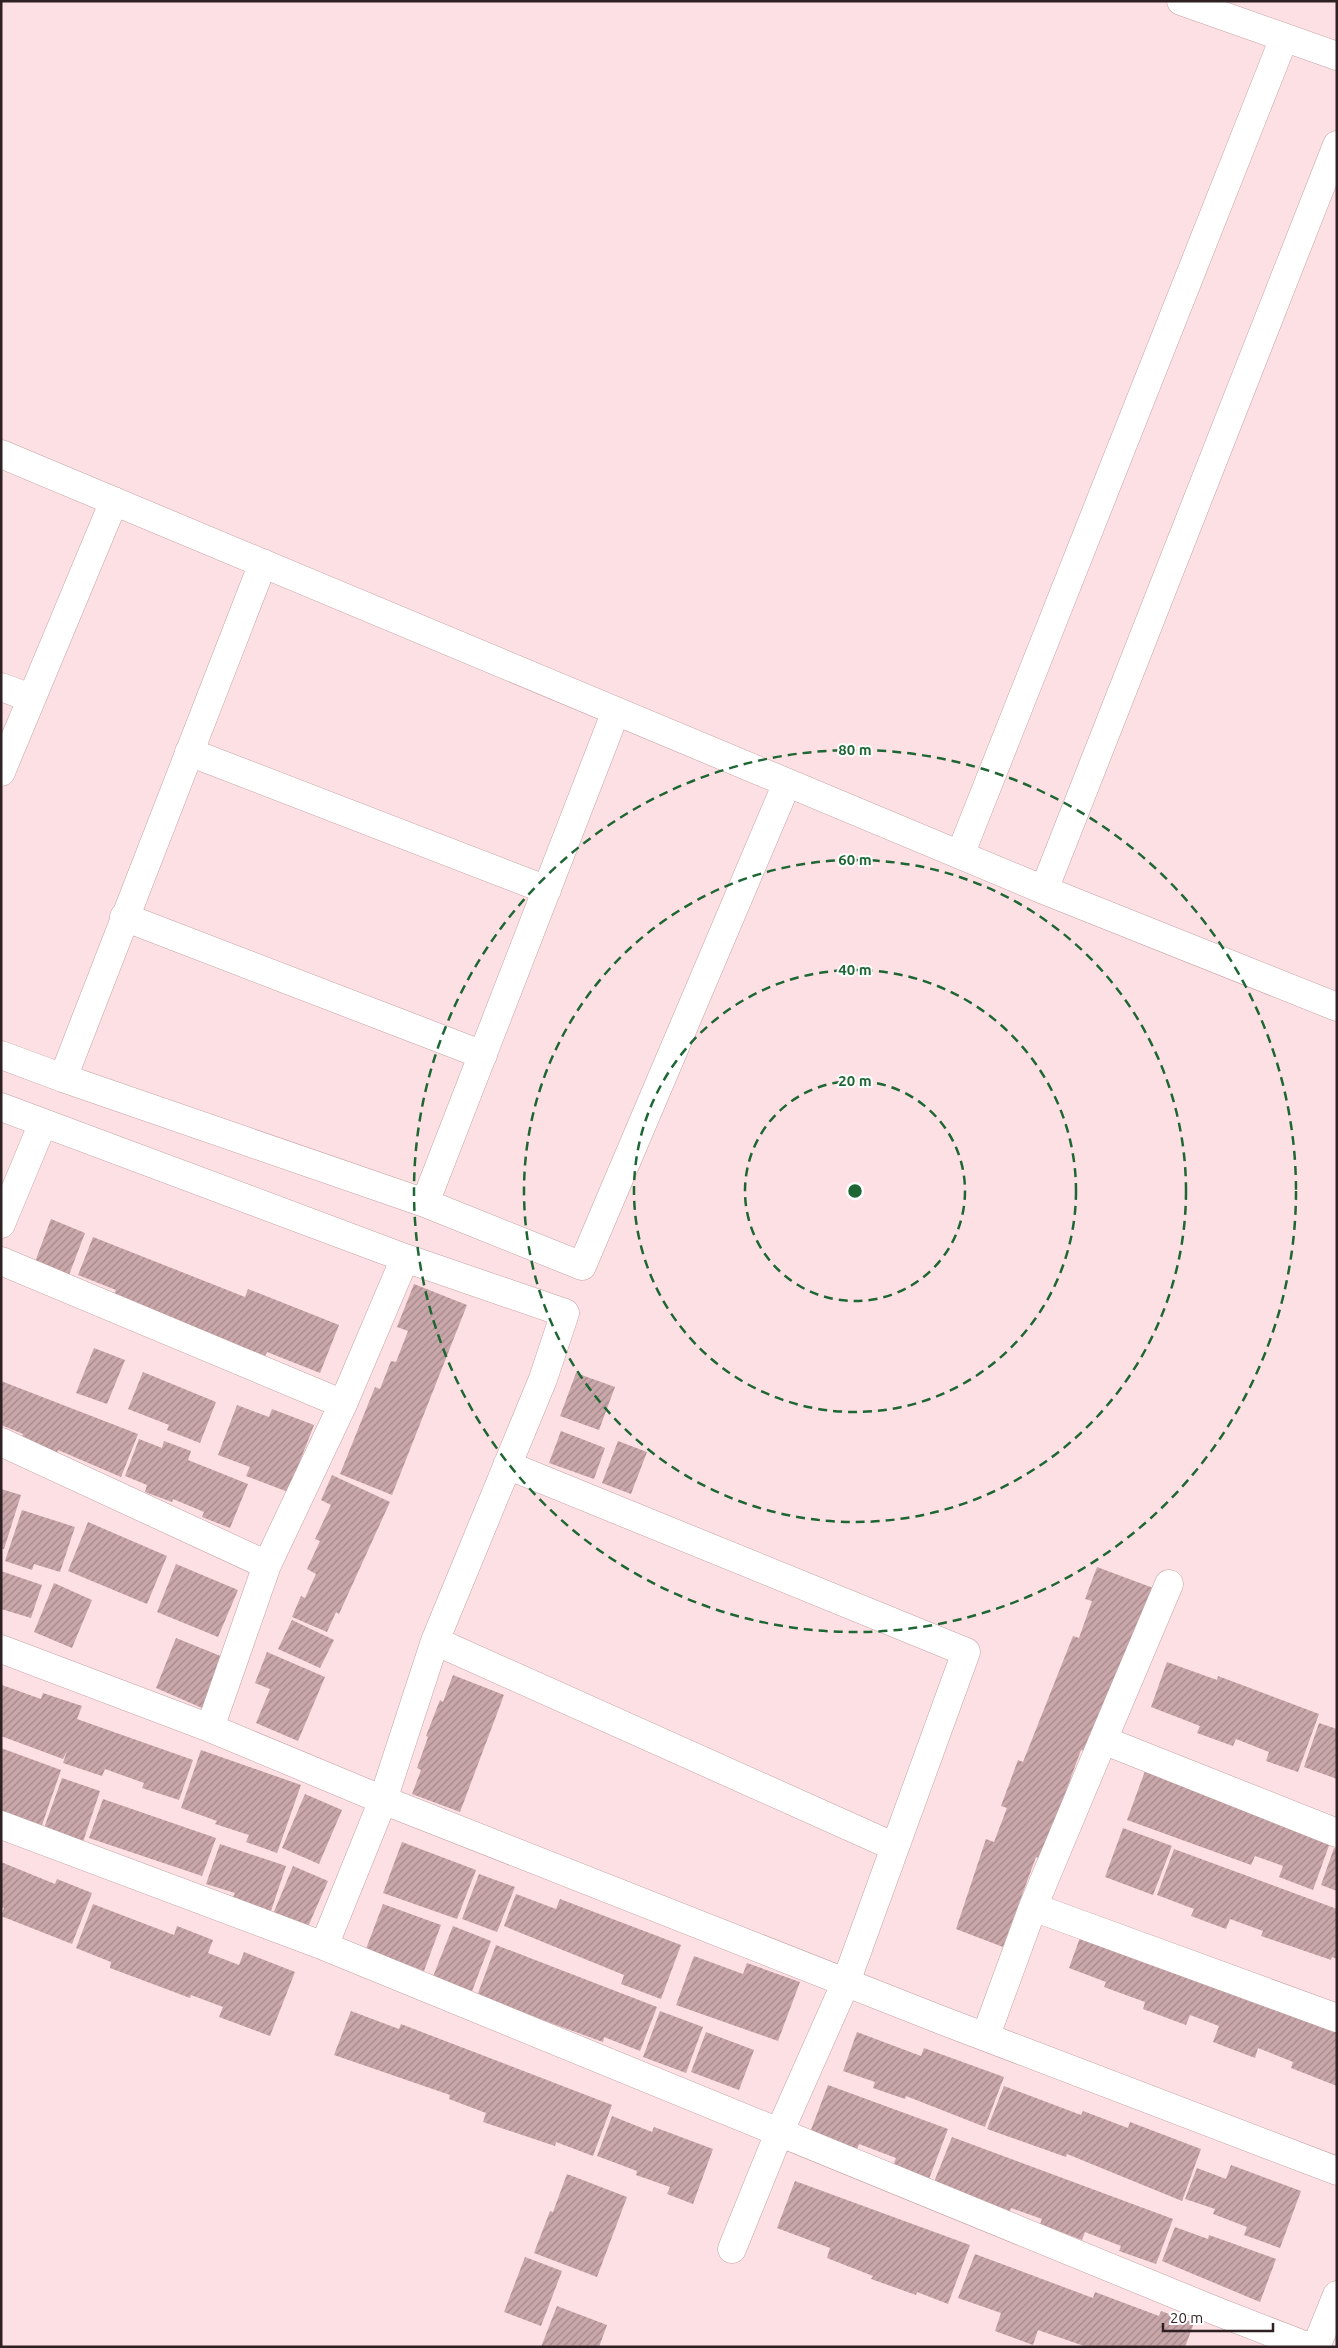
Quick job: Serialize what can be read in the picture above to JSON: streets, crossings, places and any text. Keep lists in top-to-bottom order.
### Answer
{
  "scale_bar": "20 m",
  "rings": [
    "80 m",
    "60 m",
    "40 m",
    "20 m"
  ]
}
